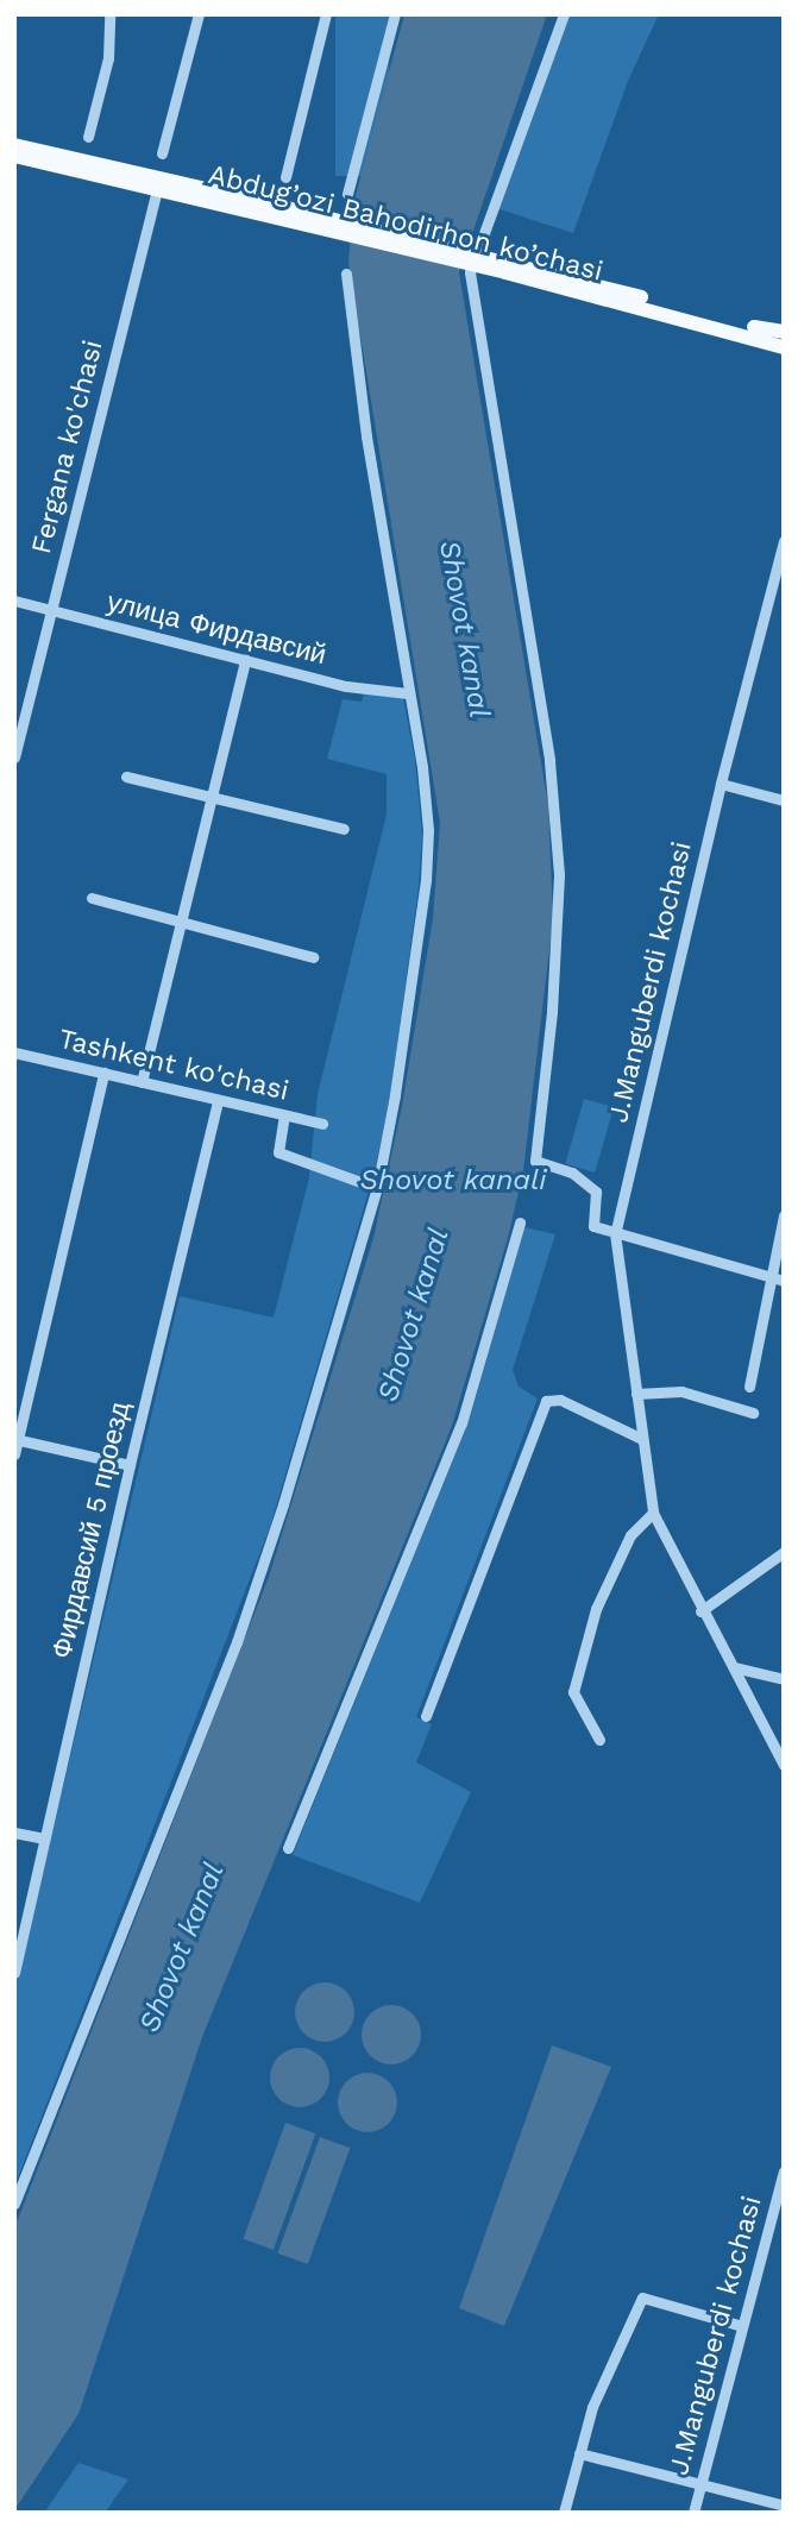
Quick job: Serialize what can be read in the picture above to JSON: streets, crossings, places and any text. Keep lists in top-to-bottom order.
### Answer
{
  "streets": {
    "main road": ["Abdug’ozi Bahodirhon ko’chasi"],
    "street": [
      "Fergana ko'chasi",
      "улица Фирдавсий",
      "J.Manguberdi kochasi",
      "Tashkent ko'chasi",
      "Фирдавсий 5 проезд"
    ]
  },
  "crossings": [
    ["Fergana ko'chasi", "улица Фирдавсий"],
    ["Tashkent ko'chasi", "Фирдавсий 5 проезд"]
  ],
  "water": ["Shovot kanal", "Shovot kanali"]
}
